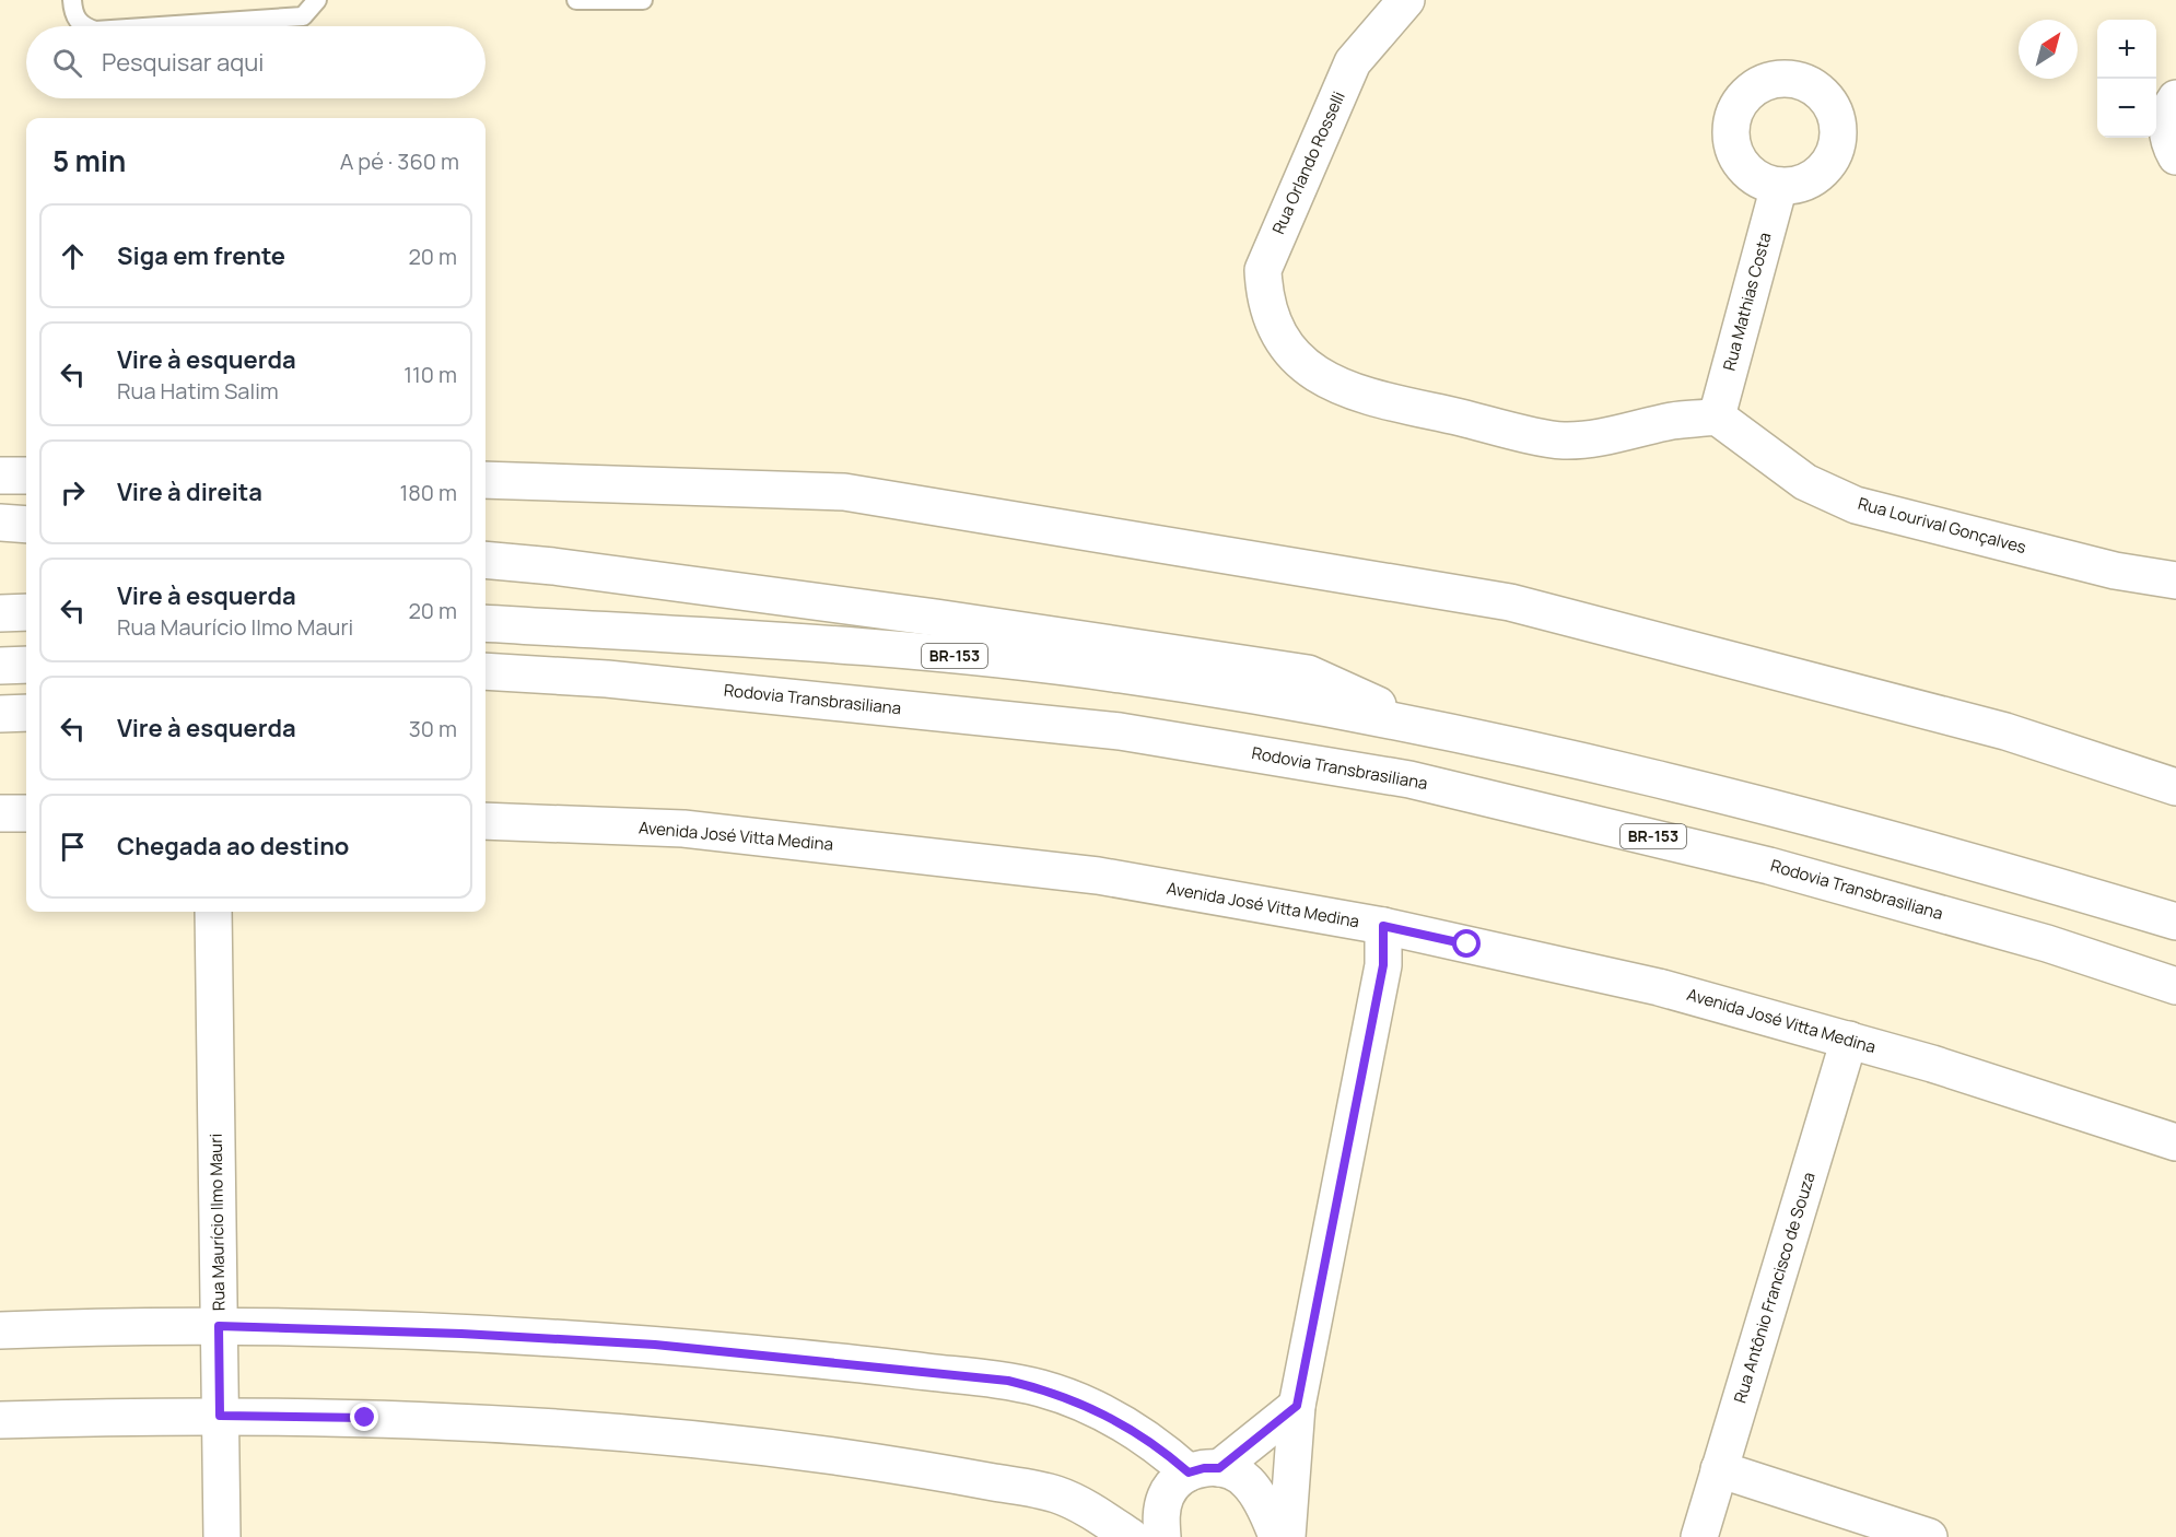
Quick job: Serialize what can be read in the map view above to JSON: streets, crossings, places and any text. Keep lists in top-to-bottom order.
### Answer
{
  "streets": {
    "main road": [
      "Rua Orlando Rosselli",
      "Rua Mathias Costa",
      "Rua Lourival Gonçalves",
      "BR-153",
      "Rodovia Transbrasiliana",
      "Avenida José Vitta Medina",
      "Rua Maurício Ilmo Mauri",
      "Rua Antônio Francisco de Souza"
    ]
  },
  "crossings": [
    ["Rua Orlando Rosselli", "Rua Mathias Costa"],
    ["Rua Orlando Rosselli", "Rua Lourival Gonçalves"],
    ["Rua Mathias Costa", "Rua Lourival Gonçalves"],
    ["Avenida José Vitta Medina", "Rua Antônio Francisco de Souza"]
  ],
  "north": "top right",
  "page": {
    "map_buttons": ["+", "−"],
    "search": "Pesquisar aqui",
    "heading": ["5 min", "A pé · 360 m"],
    "list": [
      ["Siga em frente", "20 m"],
      ["Vire à esquerda", "Rua Hatim Salim", "110 m"],
      ["Vire à direita", "180 m"],
      ["Vire à esquerda", "Rua Maurício Ilmo Mauri", "20 m"],
      ["Vire à esquerda", "30 m"],
      "Chegada ao destino"
    ]
  }
}
